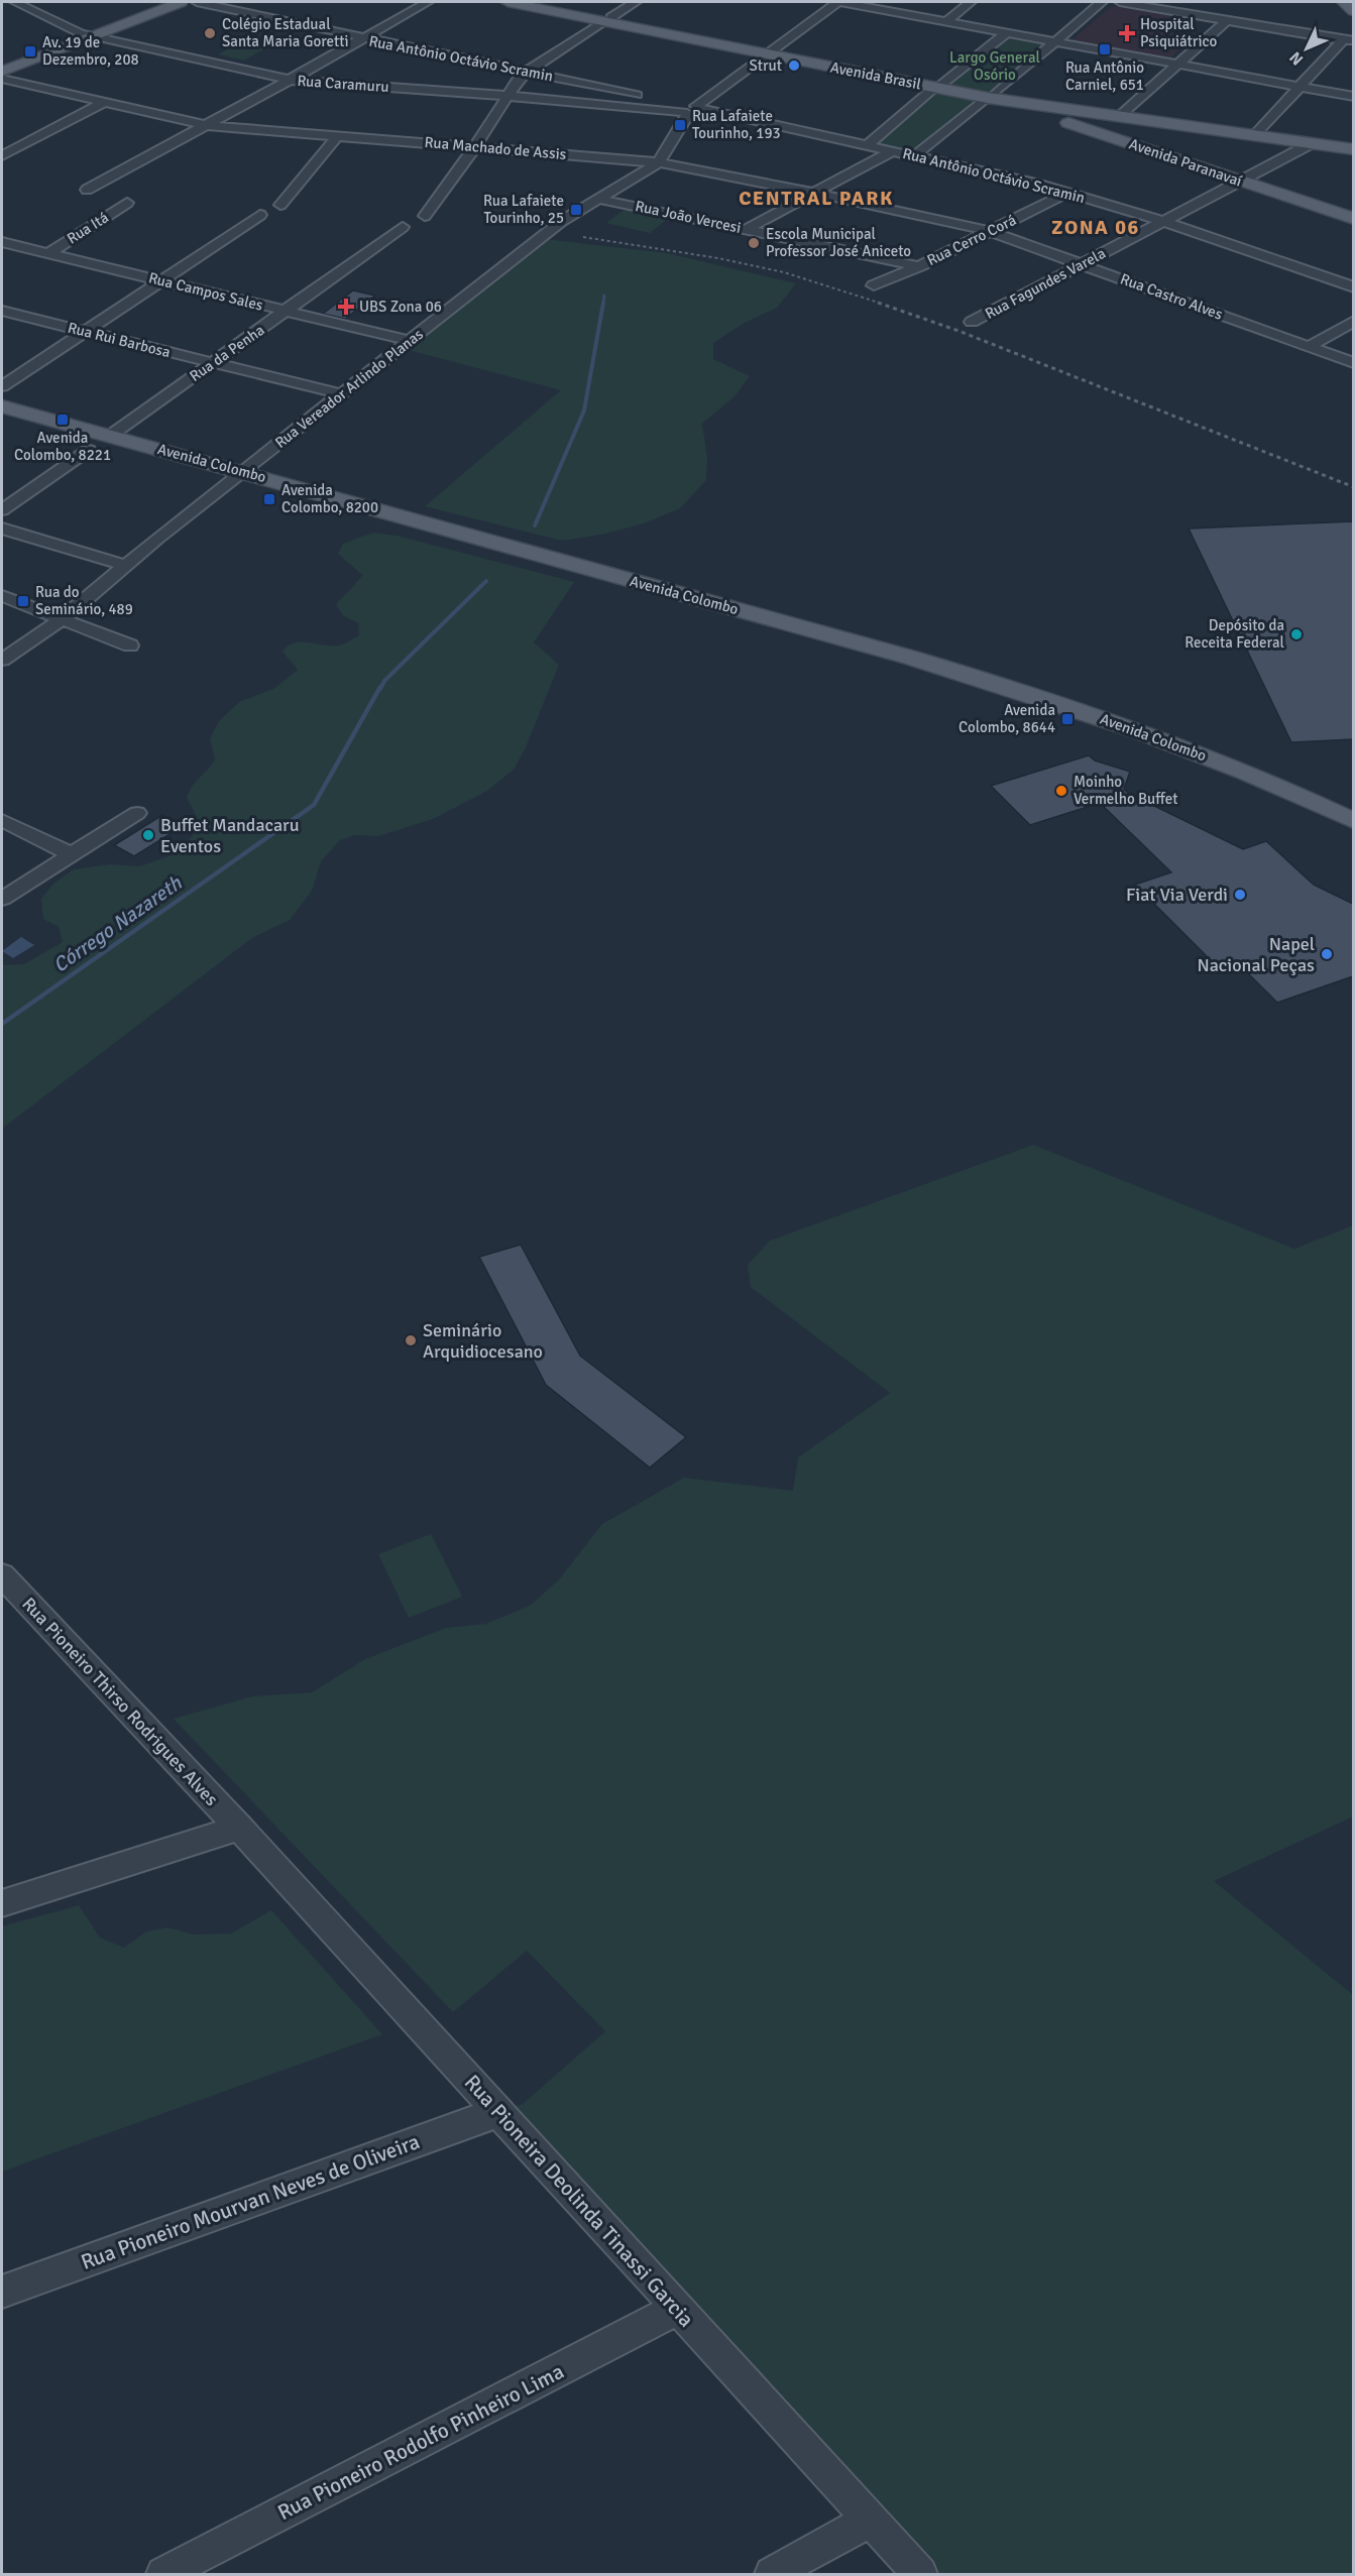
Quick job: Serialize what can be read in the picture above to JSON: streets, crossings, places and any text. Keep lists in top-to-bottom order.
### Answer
{
  "streets": {
    "main road": ["Avenida Brasil", "Avenida Paranavaí", "Avenida Colombo"],
    "street": [
      "Rua Antônio Octávio Scramin",
      "Rua Caramuru",
      "Rua Machado de Assis",
      "Rua João Vercesi",
      "Rua Itá",
      "Rua Cerro Corá",
      "Rua Fagundes Varela",
      "Rua Campos Sales",
      "Rua Castro Alves",
      "Rua Rui Barbosa",
      "Rua da Penha",
      "Rua Vereador Arlindo Planas",
      "Rua Pioneiro Thirso Rodrigues Alves",
      "Rua Pioneira Deolinda Tinassi Garcia",
      "Rua Pioneiro Mourvan Neves de Oliveira",
      "Rua Pioneiro Rodolfo Pinheiro Lima"
    ]
  },
  "crossings": [
    ["Rua Antônio Octávio Scramin", "Rua Caramuru"],
    ["Rua Antônio Octávio Scramin", "Rua Cerro Corá"],
    ["Rua Antônio Octávio Scramin", "Rua Fagundes Varela"],
    ["Avenida Brasil", "Avenida Paranavaí"],
    ["Avenida Brasil", "Rua Fagundes Varela"],
    ["Rua Machado de Assis", "Rua Cerro Corá"],
    ["Rua Machado de Assis", "Rua Castro Alves"],
    ["Rua Machado de Assis", "Rua Vereador Arlindo Planas"],
    ["Avenida Paranavaí", "Rua Fagundes Varela"],
    ["Rua João Vercesi", "Rua Cerro Corá"],
    ["Rua João Vercesi", "Rua Vereador Arlindo Planas"],
    ["Rua Itá", "Rua Campos Sales"],
    ["Rua Cerro Corá", "Rua Castro Alves"],
    ["Rua Fagundes Varela", "Rua Castro Alves"],
    ["Rua Campos Sales", "Rua da Penha"],
    ["Rua Campos Sales", "Rua Vereador Arlindo Planas"],
    ["Rua Rui Barbosa", "Rua da Penha"],
    ["Rua Rui Barbosa", "Rua Vereador Arlindo Planas"],
    ["Rua da Penha", "Avenida Colombo"],
    ["Rua Vereador Arlindo Planas", "Avenida Colombo"],
    ["Rua Pioneiro Thirso Rodrigues Alves", "Rua Pioneira Deolinda Tinassi Garcia"],
    ["Rua Pioneira Deolinda Tinassi Garcia", "Rua Pioneiro Mourvan Neves de Oliveira"],
    ["Rua Pioneira Deolinda Tinassi Garcia", "Rua Pioneiro Rodolfo Pinheiro Lima"]
  ],
  "districts": ["CENTRAL PARK", "ZONA 06"],
  "water": ["Córrego Nazareth"],
  "parks": ["Largo General Osório"],
  "places": {
    "other": [
      "Colégio Estadual Santa Maria Goretti",
      "Strut",
      "Escola Municipal Professor José Aniceto",
      "Depósito da Receita Federal",
      "Moinho Vermelho Buffet",
      "Buffet Mandacaru Eventos",
      "Fiat Via Verdi",
      "Napel Nacional Peças",
      "Seminário Arquidiocesano"
    ],
    "health": ["Hospital Psiquiátrico", "UBS Zona 06"],
    "transit": [
      "Rua Antônio Carniel, 651",
      "Av. 19 de Dezembro, 208",
      "Rua Lafaiete Tourinho, 193",
      "Rua Lafaiete Tourinho, 25",
      "Avenida Colombo, 8221",
      "Avenida Colombo, 8200",
      "Rua do Seminário, 489",
      "Avenida Colombo, 8644"
    ]
  },
  "north": "bottom left"
}
